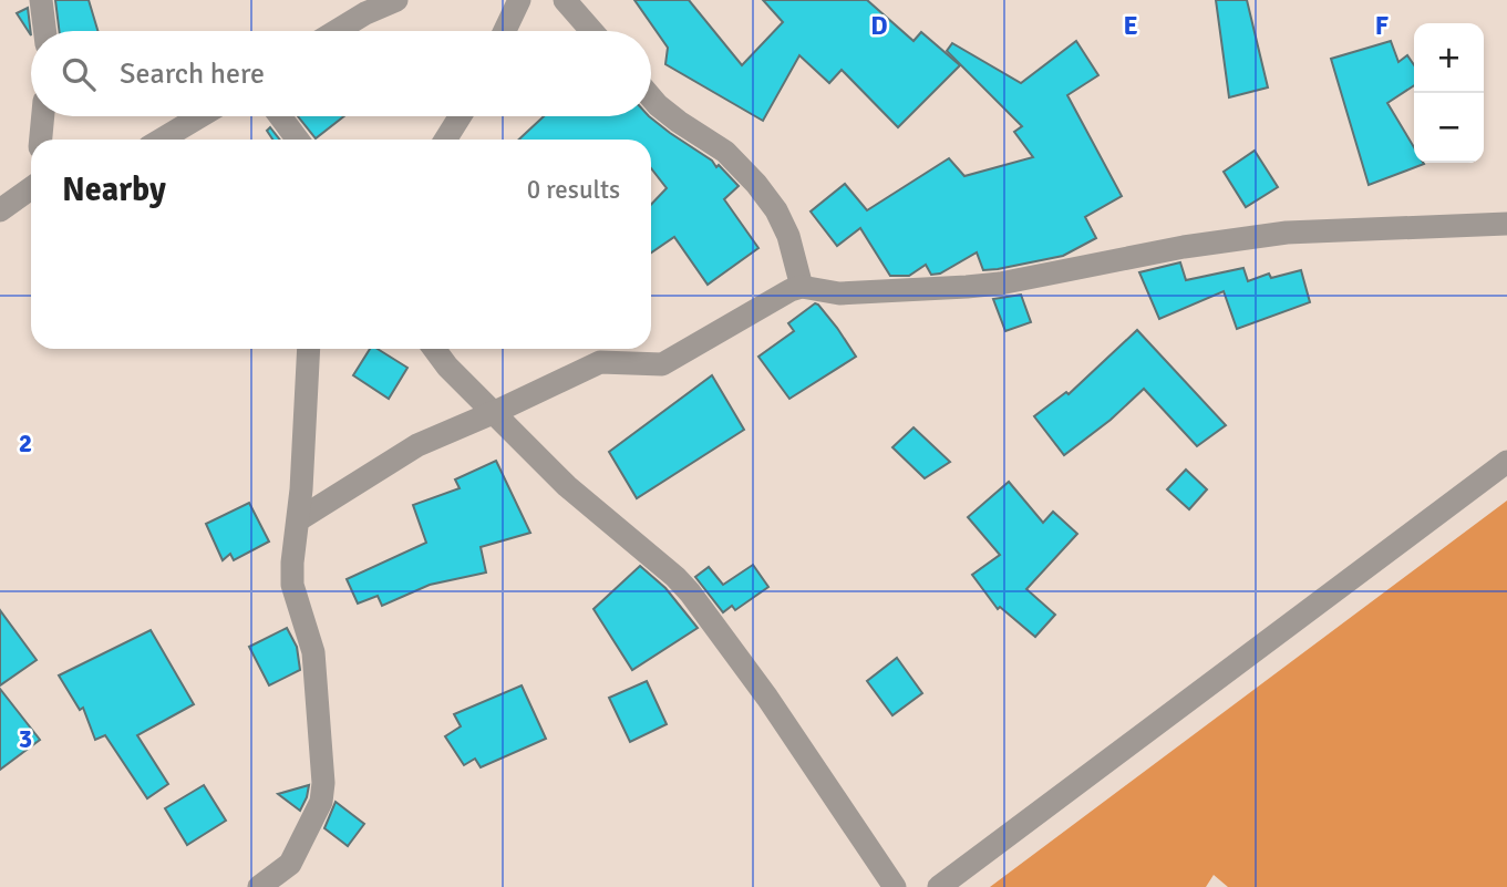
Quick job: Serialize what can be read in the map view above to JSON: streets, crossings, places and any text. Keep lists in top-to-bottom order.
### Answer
{
  "page": {
    "map_buttons": ["+", "−"],
    "search": "Search here",
    "heading": ["Nearby", "0 results"]
  },
  "grid": {
    "columns": ["D", "E", "F"],
    "rows": ["2", "3"]
  }
}
